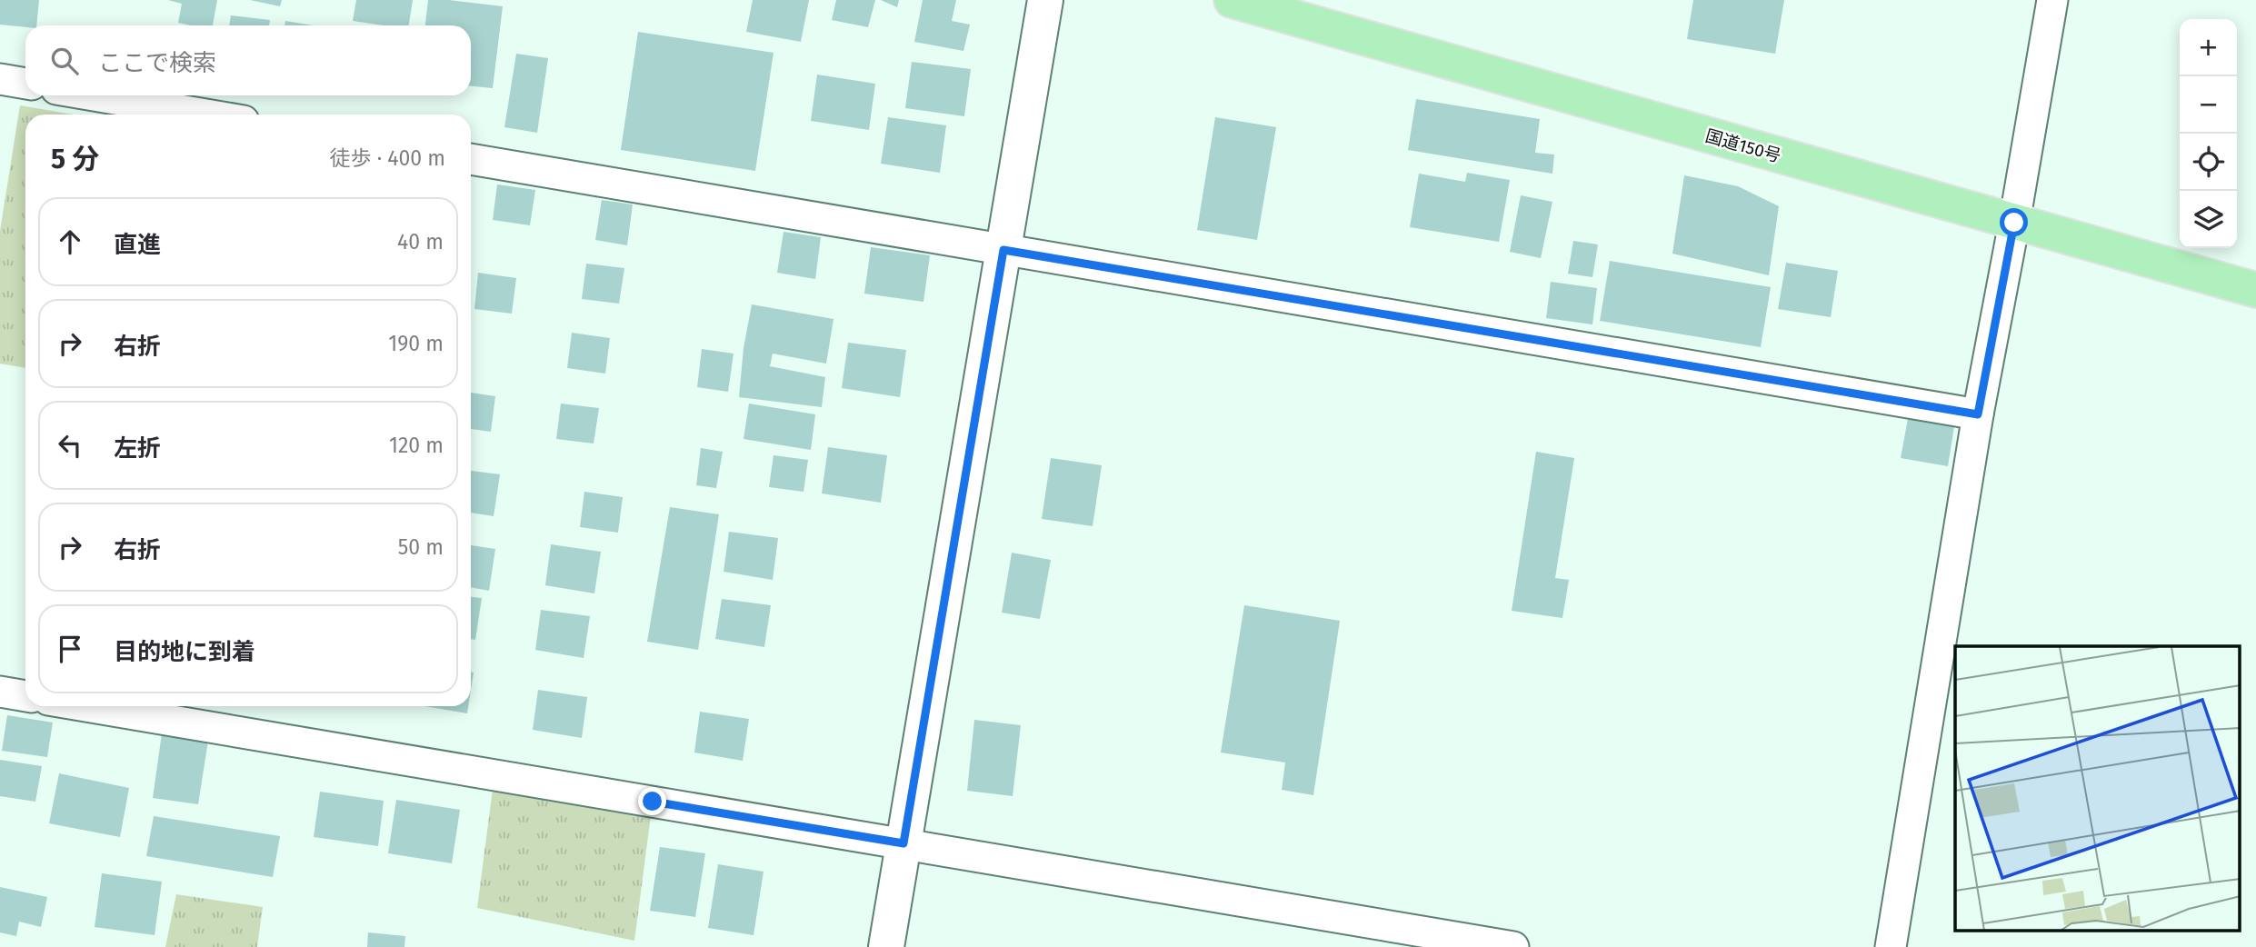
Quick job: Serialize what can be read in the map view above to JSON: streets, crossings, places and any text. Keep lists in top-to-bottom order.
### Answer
{
  "streets": {
    "highway": ["国道150号"]
  },
  "page": {
    "map_buttons": ["+", "−"],
    "search": "ここで検索",
    "heading": ["5 分", "徒歩 · 400 m"],
    "list": [
      ["直進", "40 m"],
      ["右折", "190 m"],
      ["左折", "120 m"],
      ["右折", "50 m"],
      "目的地に到着"
    ]
  }
}
